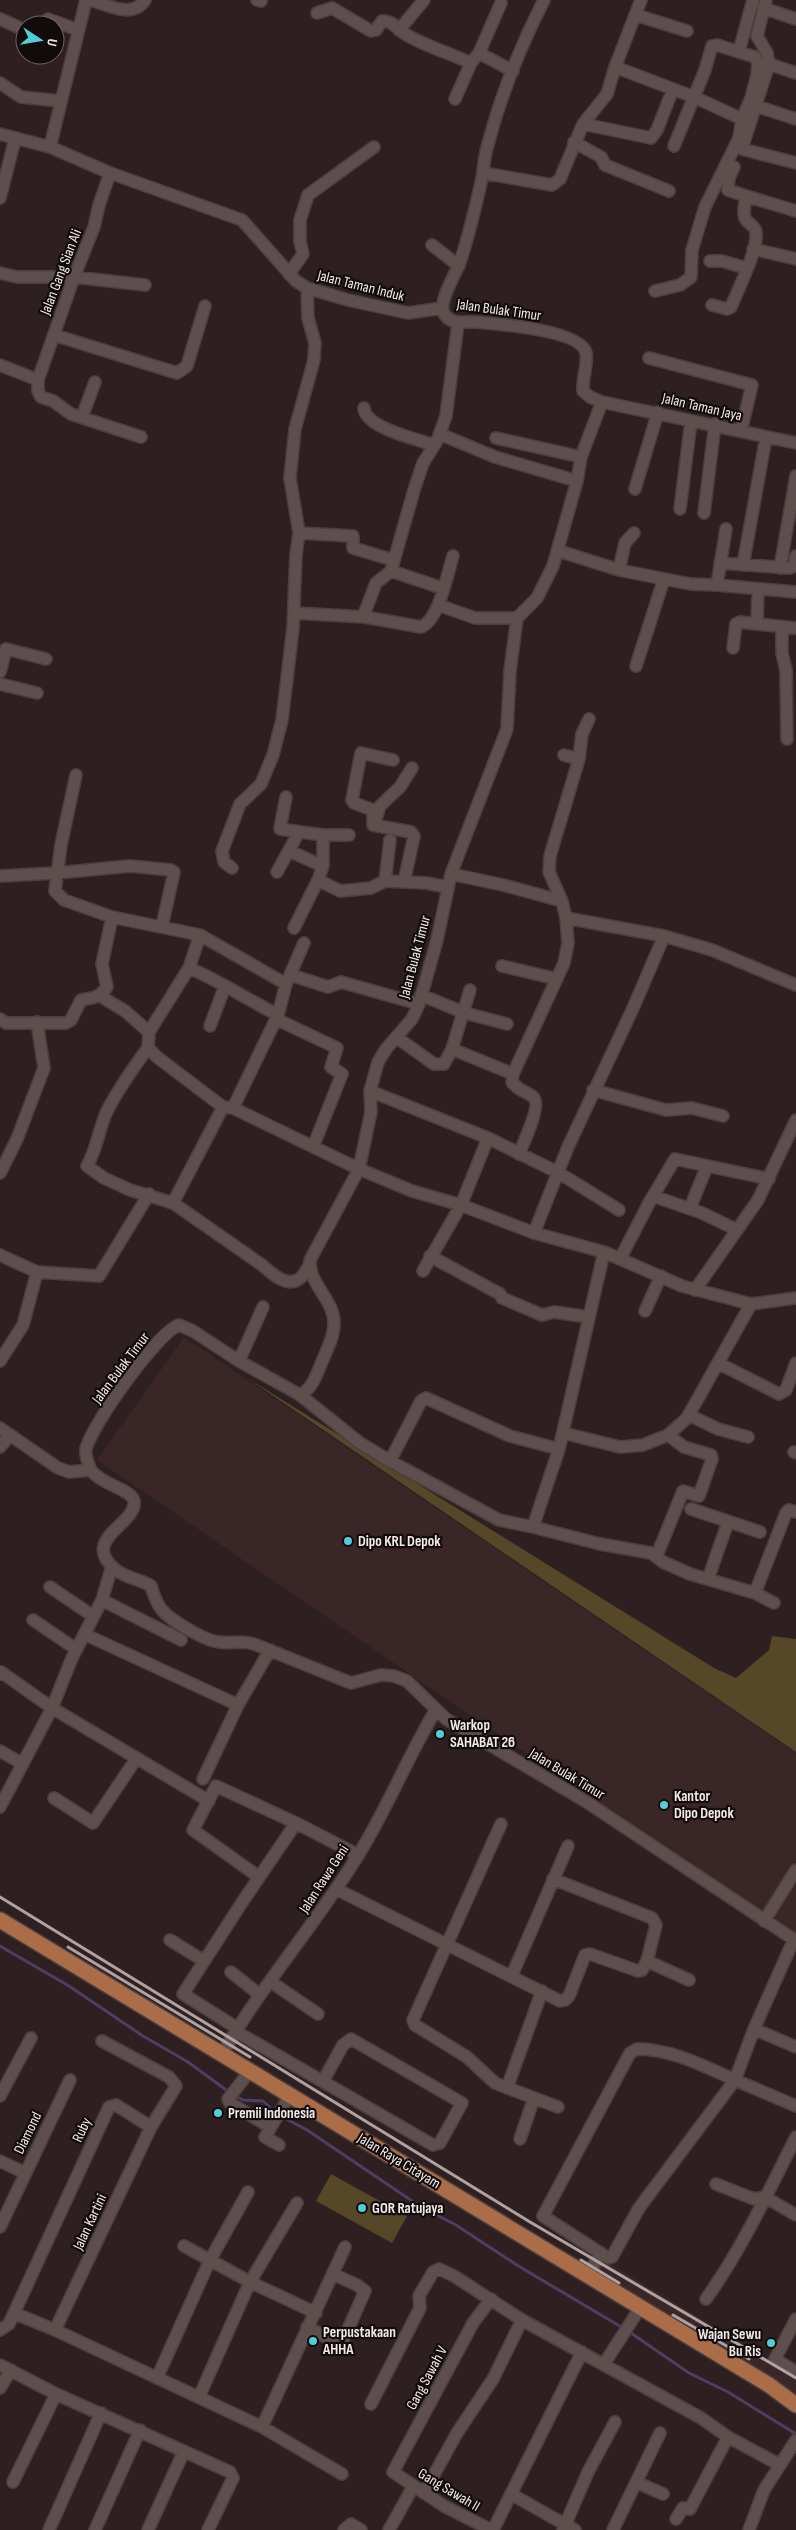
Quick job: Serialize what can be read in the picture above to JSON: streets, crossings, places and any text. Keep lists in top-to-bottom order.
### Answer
{
  "streets": {
    "main road": ["Jalan Raya Citayam"],
    "street": [
      "Jalan Gang Sian Ali",
      "Jalan Taman Induk",
      "Jalan Bulak Timur",
      "Jalan Taman Jaya",
      "Jalan Rawa Geni",
      "Ruby",
      "Diamond",
      "Jalan Kartini",
      "Gang Sawah V",
      "Gang Sawah II"
    ]
  },
  "crossings": [
    ["Jalan Taman Induk", "Jalan Bulak Timur"],
    ["Jalan Bulak Timur", "Jalan Taman Jaya"],
    ["Jalan Bulak Timur", "Jalan Rawa Geni"],
    ["Jalan Rawa Geni", "Jalan Raya Citayam"],
    ["Ruby", "Jalan Kartini"],
    ["Gang Sawah V", "Gang Sawah II"]
  ],
  "places": [
    "Dipo KRL Depok",
    "Warkop SAHABAT 26",
    "Kantor Dipo Depok",
    "Premii Indonesia",
    "GOR Ratujaya",
    "Perpustakaan AHHA",
    "Wajan Sewu Bu Ris"
  ],
  "north": "right"
}
